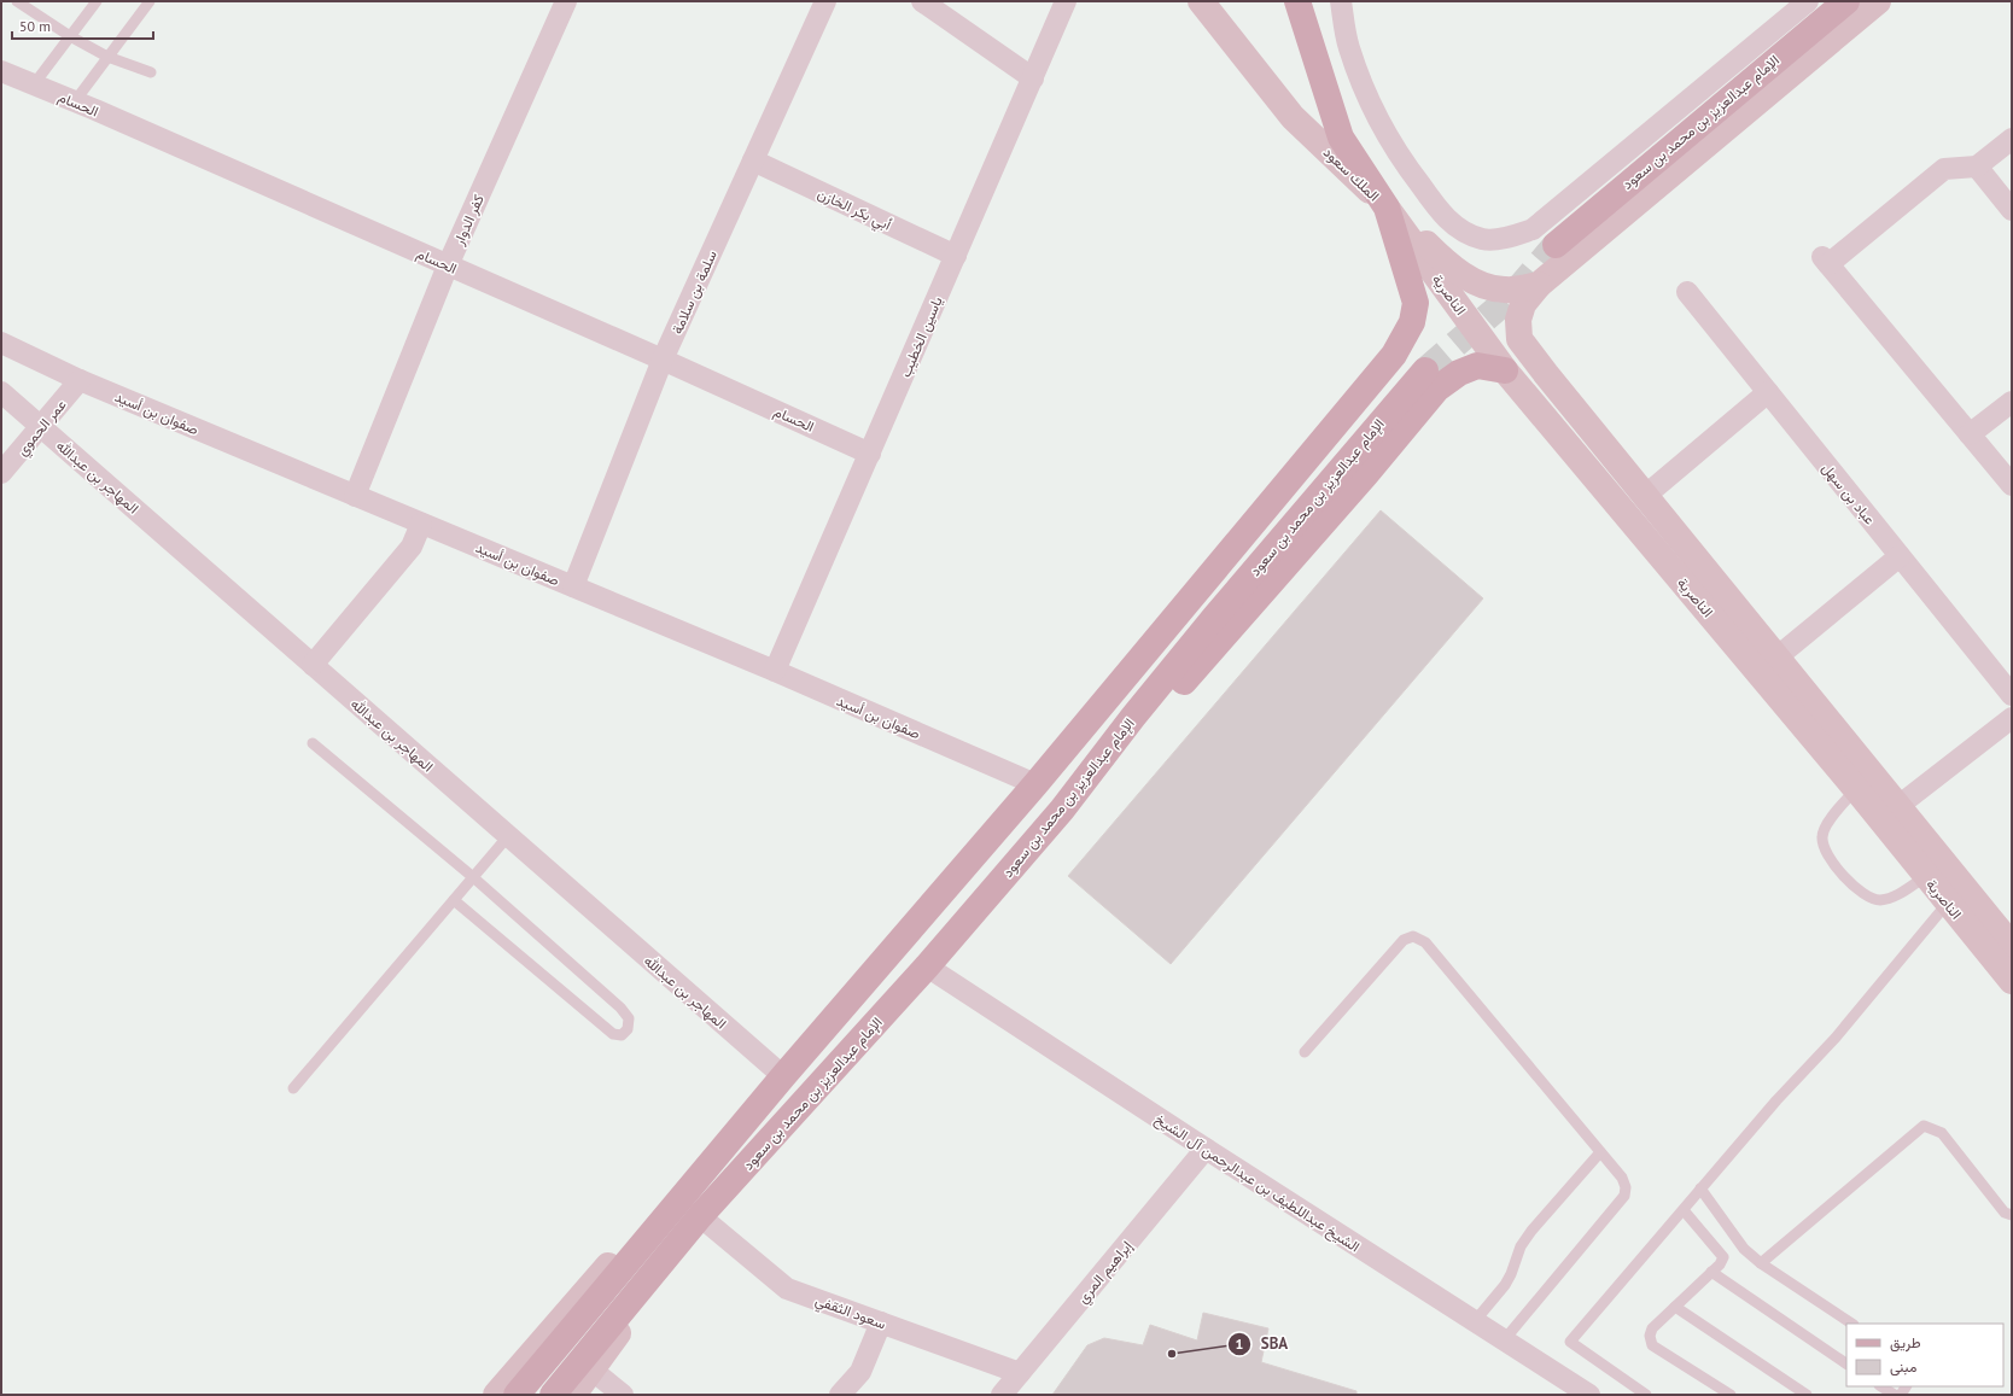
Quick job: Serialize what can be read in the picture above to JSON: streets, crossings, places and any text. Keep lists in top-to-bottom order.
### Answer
{
  "streets": {
    "main road": ["الإمام عبدالعزيز بن محمد بن سعود"],
    "street": [
      "الحسام",
      "الملك سعود",
      "أبي بكر الخازن",
      "كفر الدوار",
      "سلمة بن سلامة",
      "الناصرية",
      "ياسين الخطيب",
      "صفوان بن أسيد",
      "عمر الحموي",
      "المهاجر بن عبدالله",
      "عباد بن سهل",
      "الشيخ عبداللطيف بن عبدالرحمن آل الشيخ",
      "إبراهيم المري",
      "سعود الثقفي"
    ]
  },
  "crossings": [
    ["الحسام", "كفر الدوار"],
    ["الحسام", "سلمة بن سلامة"],
    ["الحسام", "ياسين الخطيب"],
    ["الإمام عبدالعزيز بن محمد بن سعود", "الملك سعود"],
    ["الإمام عبدالعزيز بن محمد بن سعود", "الناصرية"],
    ["الإمام عبدالعزيز بن محمد بن سعود", "صفوان بن أسيد"],
    ["الإمام عبدالعزيز بن محمد بن سعود", "المهاجر بن عبدالله"],
    ["الإمام عبدالعزيز بن محمد بن سعود", "الشيخ عبداللطيف بن عبدالرحمن آل الشيخ"],
    ["الإمام عبدالعزيز بن محمد بن سعود", "سعود الثقفي"],
    ["الملك سعود", "الناصرية"],
    ["أبي بكر الخازن", "سلمة بن سلامة"],
    ["أبي بكر الخازن", "ياسين الخطيب"],
    ["كفر الدوار", "صفوان بن أسيد"],
    ["سلمة بن سلامة", "صفوان بن أسيد"],
    ["ياسين الخطيب", "صفوان بن أسيد"],
    ["صفوان بن أسيد", "عمر الحموي"],
    ["عمر الحموي", "المهاجر بن عبدالله"],
    ["الشيخ عبداللطيف بن عبدالرحمن آل الشيخ", "إبراهيم المري"],
    ["إبراهيم المري", "سعود الثقفي"]
  ],
  "places": ["SBA"],
  "legend": ["طريق", "مبنى"],
  "scale_bar": "50 m"
}
